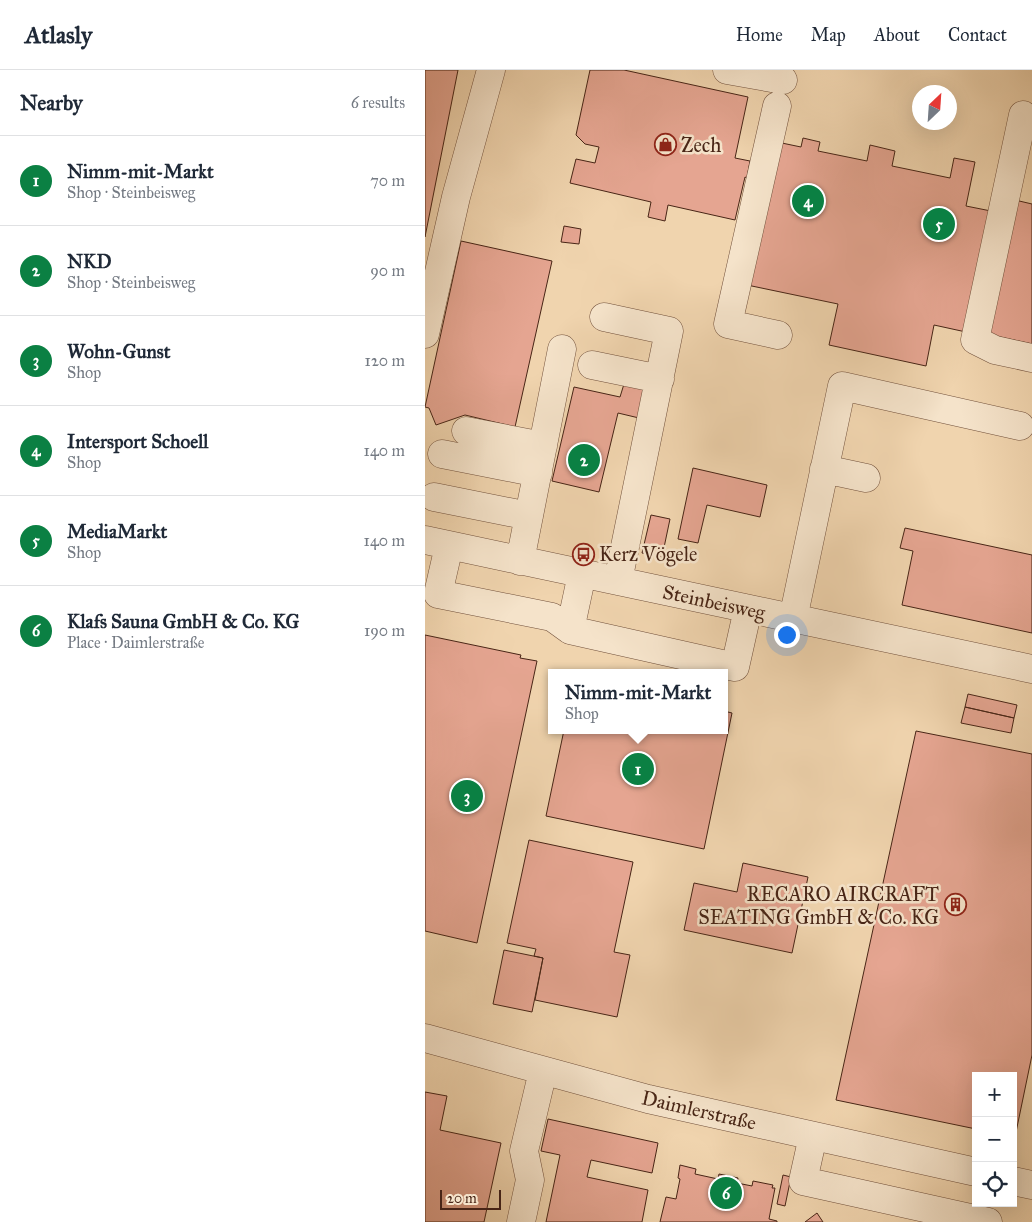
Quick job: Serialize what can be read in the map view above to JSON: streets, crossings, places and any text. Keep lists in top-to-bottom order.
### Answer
{
  "streets": {
    "street": ["Steinbeisweg", "Daimlerstraße"]
  },
  "places": {
    "shop": ["Zech"],
    "bus stop": ["Kerz Vögele"],
    "building": ["RECARO AIRCRAFT SEATING GmbH & Co. KG"]
  },
  "scale_bar": "20 m",
  "north": "top right",
  "page": {
    "header": "Atlasly",
    "nav": [
      "Home",
      "Map",
      "About",
      "Contact"
    ],
    "heading": ["Nearby", "6 results"],
    "list": [
      {
        "mark": "1",
        "name": "Nimm-mit-Markt",
        "note": "Shop · Steinbeisweg",
        "value": "70 m"
      },
      {
        "mark": "2",
        "name": "NKD",
        "note": "Shop · Steinbeisweg",
        "value": "90 m"
      },
      {
        "mark": "3",
        "name": "Wohn-Gunst",
        "note": "Shop",
        "value": "120 m"
      },
      {
        "mark": "4",
        "name": "Intersport Schoell",
        "note": "Shop",
        "value": "140 m"
      },
      {
        "mark": "5",
        "name": "MediaMarkt",
        "note": "Shop",
        "value": "140 m"
      },
      {
        "mark": "6",
        "name": "Klafs Sauna GmbH & Co. KG",
        "note": "Place · Daimlerstraße",
        "value": "190 m"
      }
    ],
    "pins": [
      "4",
      "5",
      "2",
      "1",
      "3",
      "6"
    ],
    "popup": ["Nimm-mit-Markt", "Shop"],
    "map_buttons": ["+", "−"],
    "scale": "20 m"
  }
}
